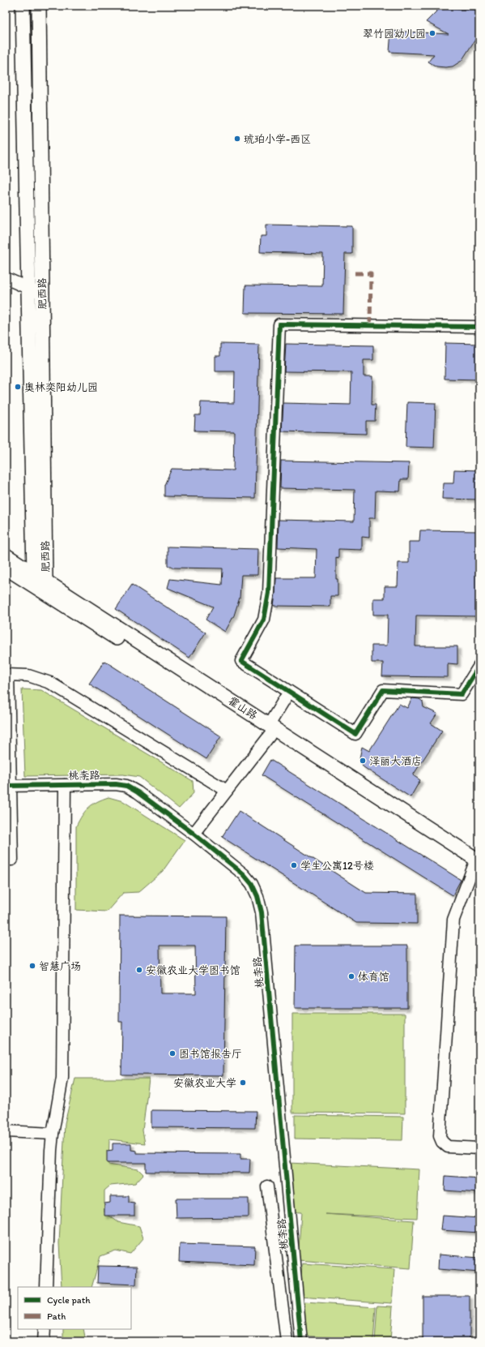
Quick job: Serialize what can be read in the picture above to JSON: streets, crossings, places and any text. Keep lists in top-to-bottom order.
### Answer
{
  "streets": {
    "main road": ["肥西路", "霍山路"],
    "street": ["桃李路"]
  },
  "crossings": [
    ["肥西路", "霍山路"]
  ],
  "places": [
    "翠竹园幼儿园",
    "琥珀小学-西区",
    "奥林奕阳幼儿园",
    "泽丽大酒店",
    "学生公寓12号楼",
    "智慧广场",
    "安徽农业大学图书馆",
    "体育馆",
    "图书馆报告厅",
    "安徽农业大学"
  ],
  "legend": ["Cycle path", "Path"]
}
